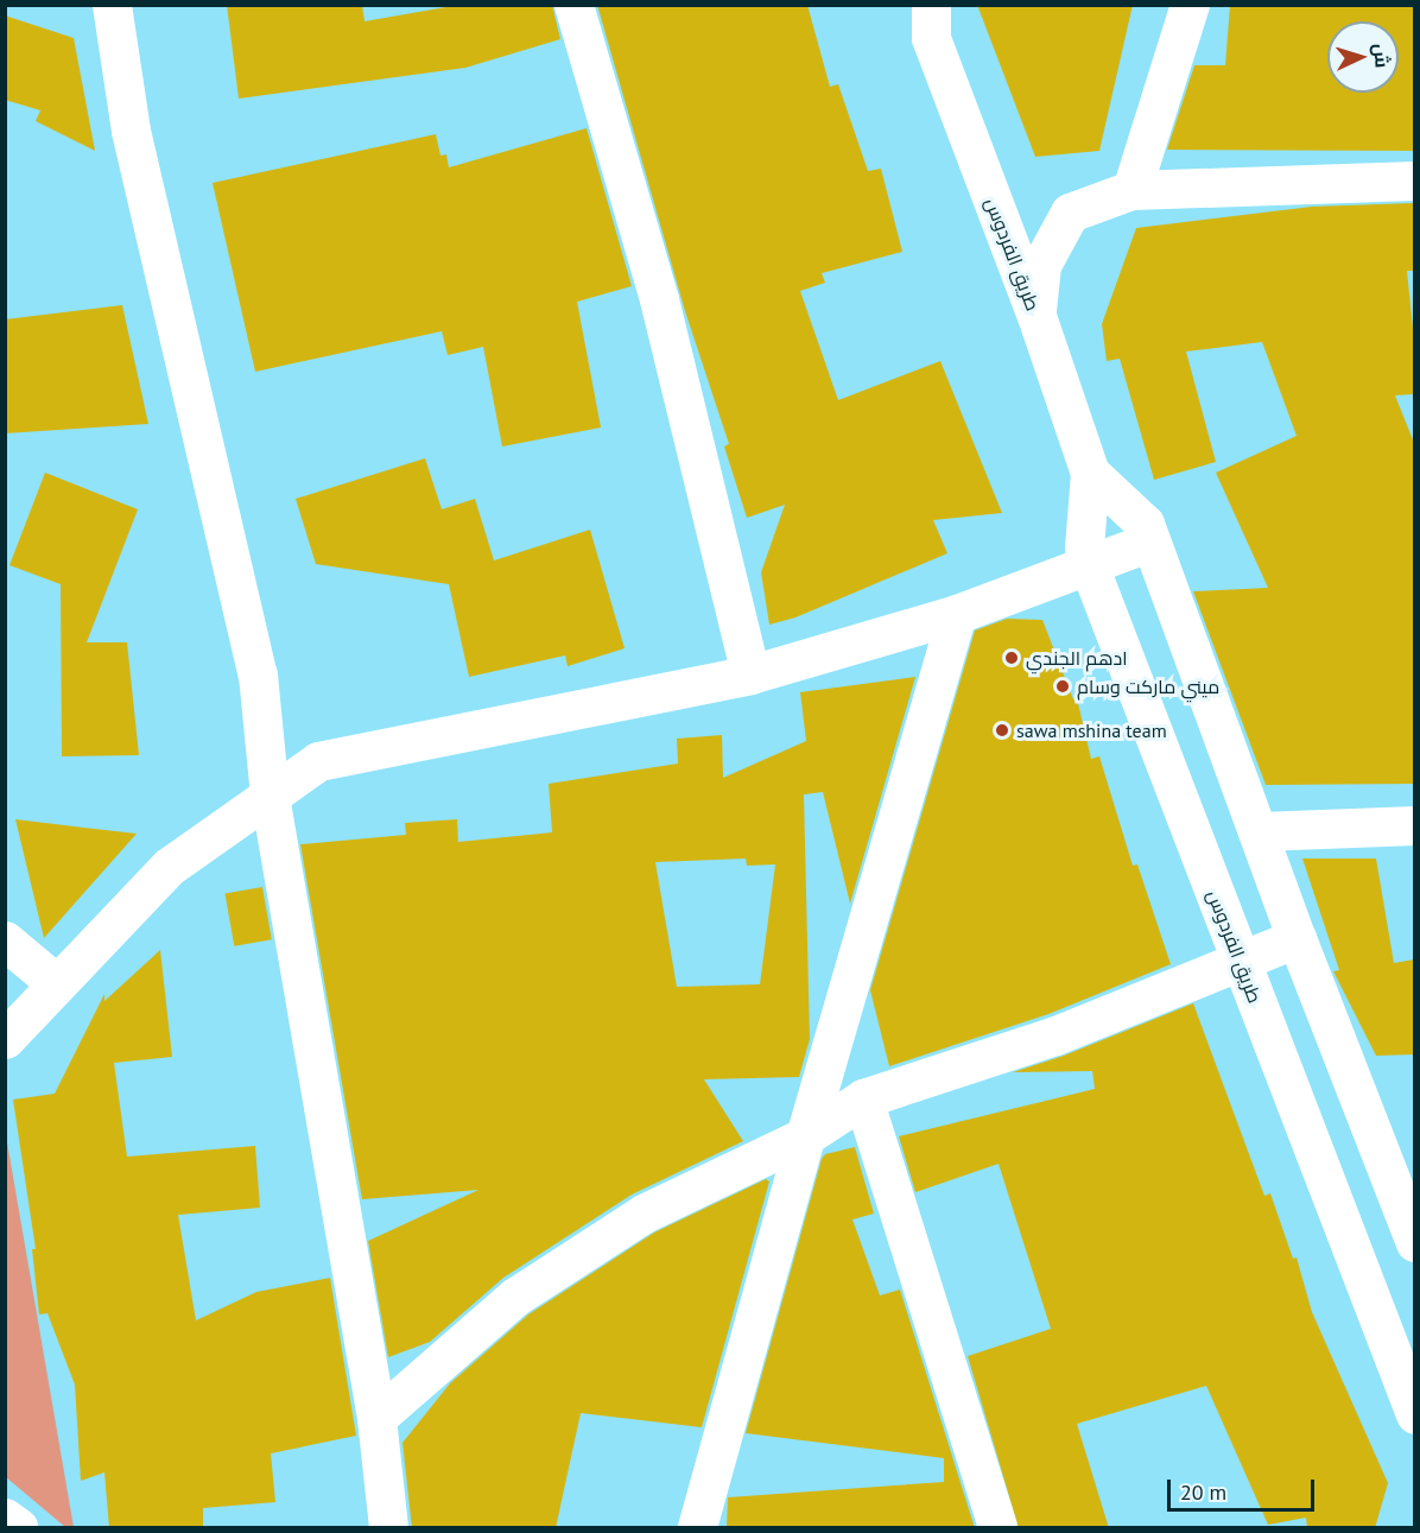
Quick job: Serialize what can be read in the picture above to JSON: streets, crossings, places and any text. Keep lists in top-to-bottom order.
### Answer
{
  "streets": {
    "street": ["طريق الفردوس"]
  },
  "places": ["ادهم الجندي", "ميني ماركت وسام", "sawa mshina team"],
  "scale_bar": "20 m",
  "north": "right"
}
